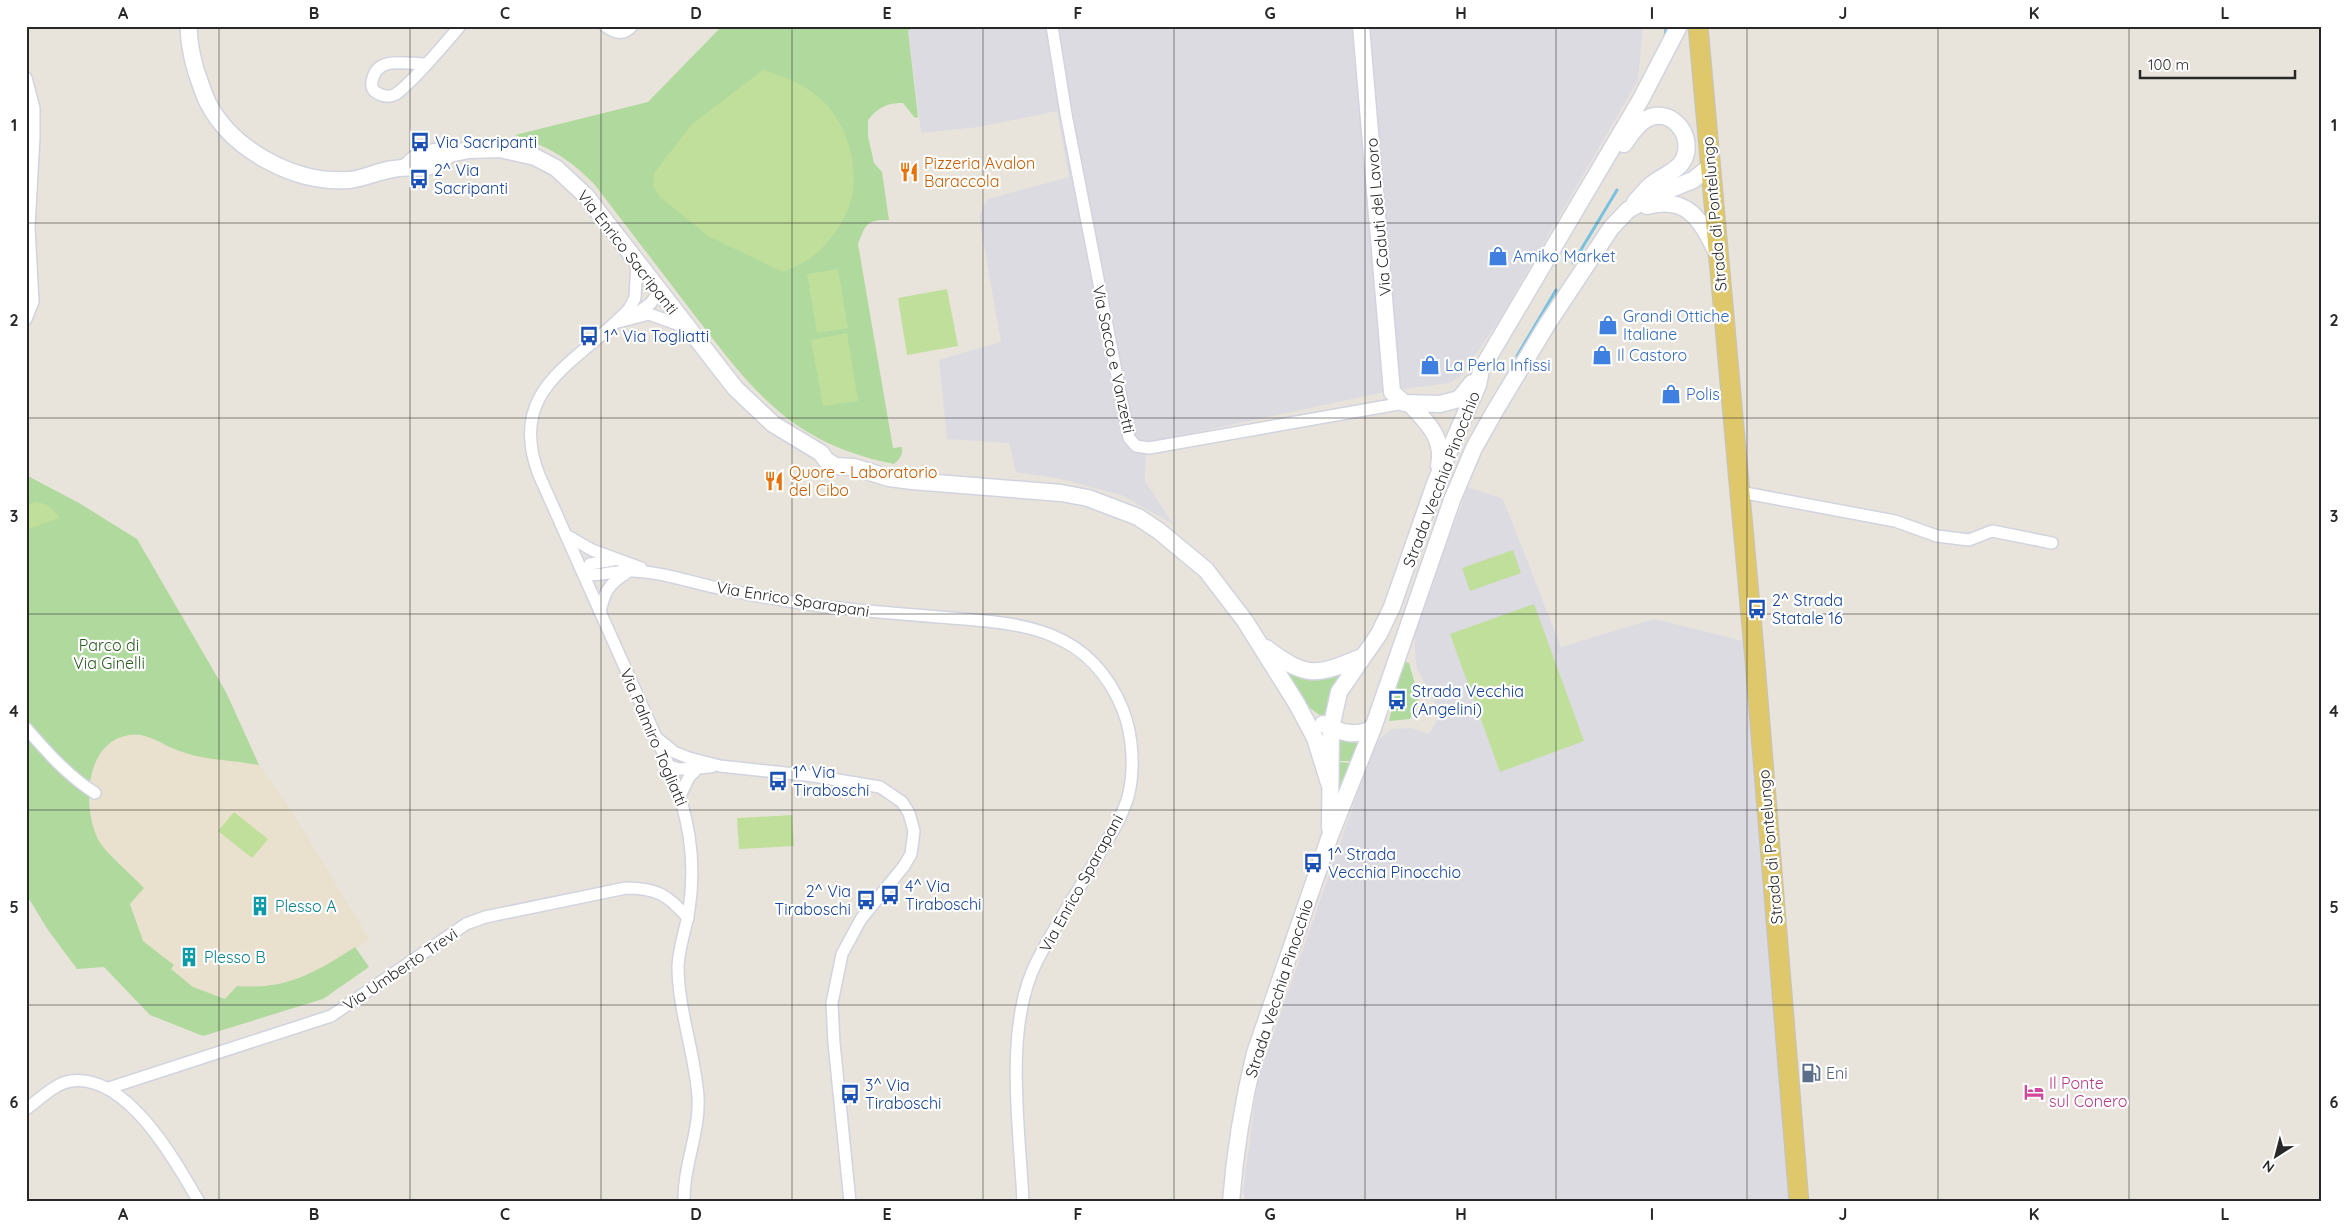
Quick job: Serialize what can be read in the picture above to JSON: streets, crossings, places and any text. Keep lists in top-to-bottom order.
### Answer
{
  "streets": {
    "main road": ["Strada di Pontelungo"],
    "street": [
      "Via Caduti del Lavoro",
      "Via Enrico Sacripanti",
      "Via Sacco e Vanzetti",
      "Strada Vecchia Pinocchio",
      "Via Enrico Sparapani",
      "Via Palmiro Togliatti",
      "Via Umberto Trevi"
    ]
  },
  "crossings": [
    ["Strada di Pontelungo", "Strada Vecchia Pinocchio"],
    ["Via Caduti del Lavoro", "Via Sacco e Vanzetti"],
    ["Via Enrico Sacripanti", "Strada Vecchia Pinocchio"],
    ["Via Enrico Sacripanti", "Via Palmiro Togliatti"],
    ["Via Sacco e Vanzetti", "Strada Vecchia Pinocchio"],
    ["Via Enrico Sparapani", "Via Palmiro Togliatti"],
    ["Via Palmiro Togliatti", "Via Umberto Trevi"]
  ],
  "parks": ["Parco di Via Ginelli"],
  "places": {
    "bus stop": [
      "Via Sacripanti",
      "2^ Via Sacripanti",
      "1^ Via Togliatti",
      "2^ Strada Statale 16",
      "Strada Vecchia (Angelini)",
      "1^ Via Tiraboschi",
      "1^ Strada Vecchia Pinocchio",
      "4^ Via Tiraboschi",
      "2^ Via Tiraboschi",
      "3^ Via Tiraboschi"
    ],
    "restaurant": ["Pizzeria Avalon Baraccola", "Quore - Laboratorio del Cibo"],
    "shop": [
      "Amiko Market",
      "Grandi Ottiche Italiane",
      "Il Castoro",
      "La Perla Infissi",
      "Polis"
    ],
    "building": ["Plesso A", "Plesso B"],
    "fuel station": ["Eni"],
    "hotel": ["Il Ponte sul Conero"]
  },
  "scale_bar": "100 m",
  "north": "bottom left",
  "grid": {
    "columns": [
      "A",
      "B",
      "C",
      "D",
      "E",
      "F",
      "G",
      "H",
      "I",
      "J",
      "K",
      "L"
    ],
    "rows": [
      "1",
      "2",
      "3",
      "4",
      "5",
      "6"
    ]
  }
}
